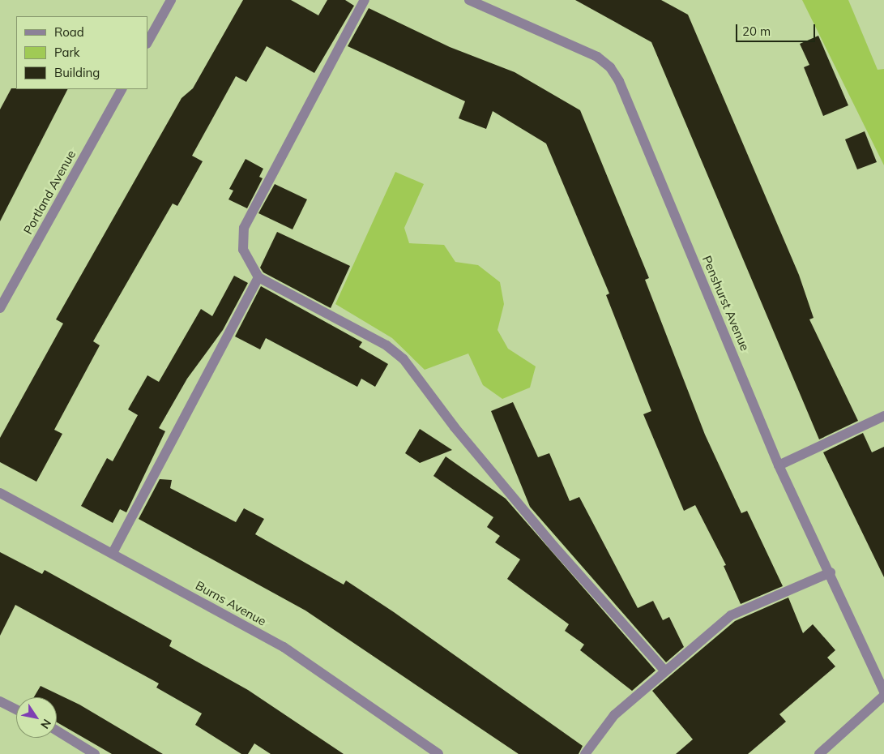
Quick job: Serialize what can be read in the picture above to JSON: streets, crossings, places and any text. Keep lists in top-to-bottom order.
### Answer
{
  "streets": {
    "street": ["Portland Avenue", "Penshurst Avenue", "Burns Avenue"]
  },
  "legend": ["Road", "Park", "Building"],
  "scale_bar": "20 m",
  "north": "bottom right"
}
